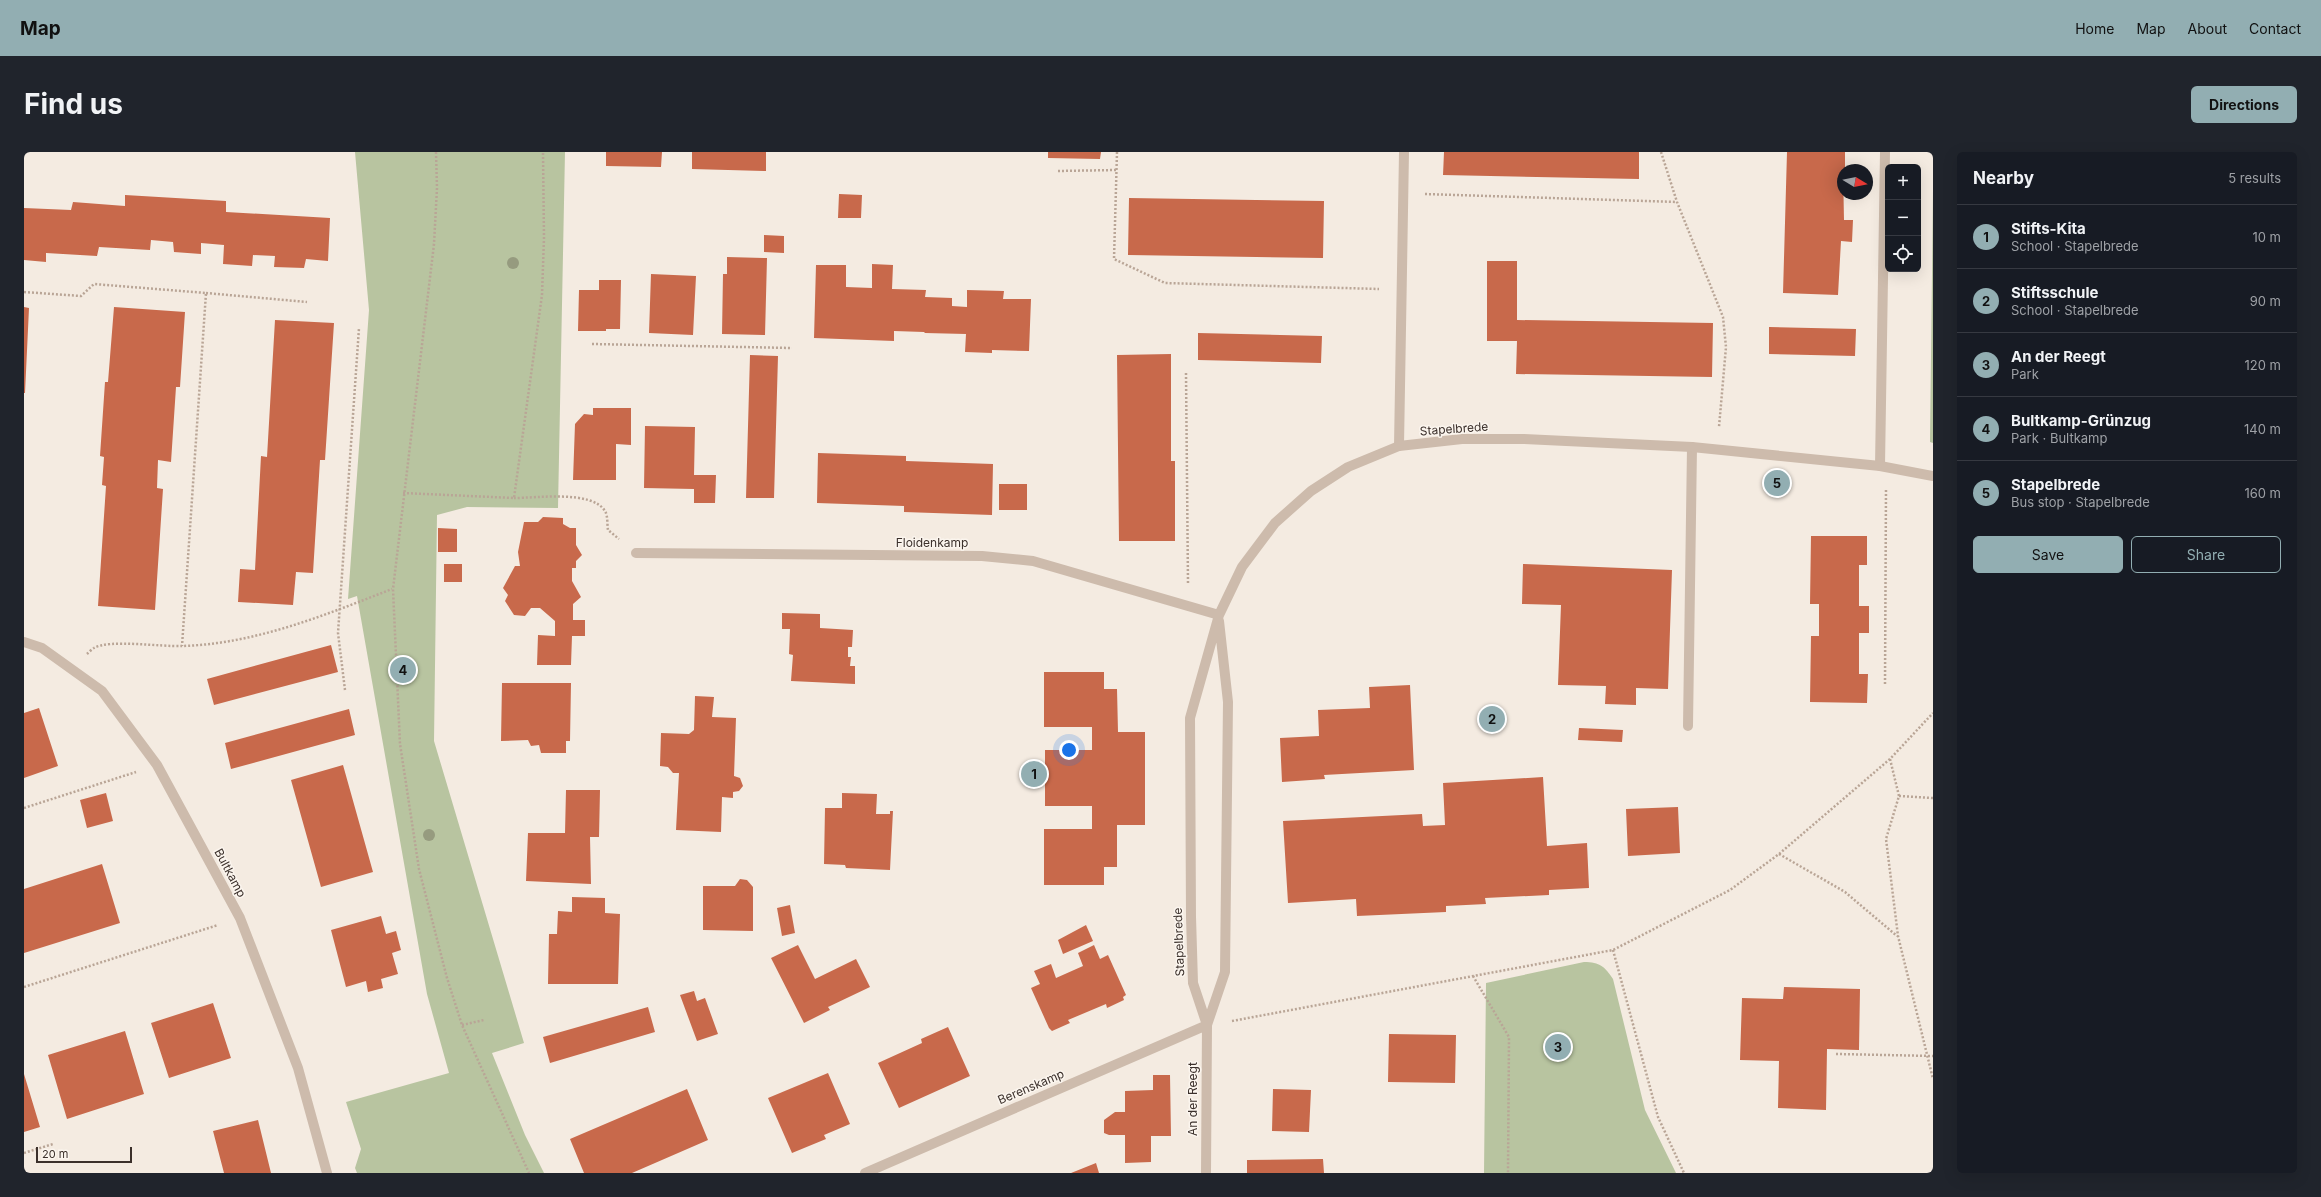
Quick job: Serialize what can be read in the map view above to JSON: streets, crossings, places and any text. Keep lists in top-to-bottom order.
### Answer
{
  "streets": {
    "street": [
      "Stapelbrede",
      "Floidenkamp",
      "Bultkamp",
      "Berenskamp",
      "An der Reegt"
    ]
  },
  "crossings": [
    ["Stapelbrede", "Floidenkamp"],
    ["Stapelbrede", "Berenskamp"],
    ["Stapelbrede", "An der Reegt"],
    ["Berenskamp", "An der Reegt"]
  ],
  "scale_bar": "20 m",
  "north": "right",
  "page": {
    "header": "Map",
    "nav": [
      "Home",
      "Map",
      "About",
      "Contact"
    ],
    "buttons": [
      "Directions",
      ["Save", "Share"]
    ],
    "title": "Find us",
    "heading": ["Nearby", "5 results"],
    "map_buttons": ["+", "−"],
    "list": [
      {
        "mark": "1",
        "name": "Stifts-Kita",
        "note": "School · Stapelbrede",
        "value": "10 m"
      },
      {
        "mark": "2",
        "name": "Stiftsschule",
        "note": "School · Stapelbrede",
        "value": "90 m"
      },
      {
        "mark": "3",
        "name": "An der Reegt",
        "note": "Park",
        "value": "120 m"
      },
      {
        "mark": "4",
        "name": "Bultkamp-Grünzug",
        "note": "Park · Bultkamp",
        "value": "140 m"
      },
      {
        "mark": "5",
        "name": "Stapelbrede",
        "note": "Bus stop · Stapelbrede",
        "value": "160 m"
      }
    ],
    "pins": [
      "5",
      "4",
      "2",
      "1",
      "3"
    ],
    "scale": "20 m"
  }
}
